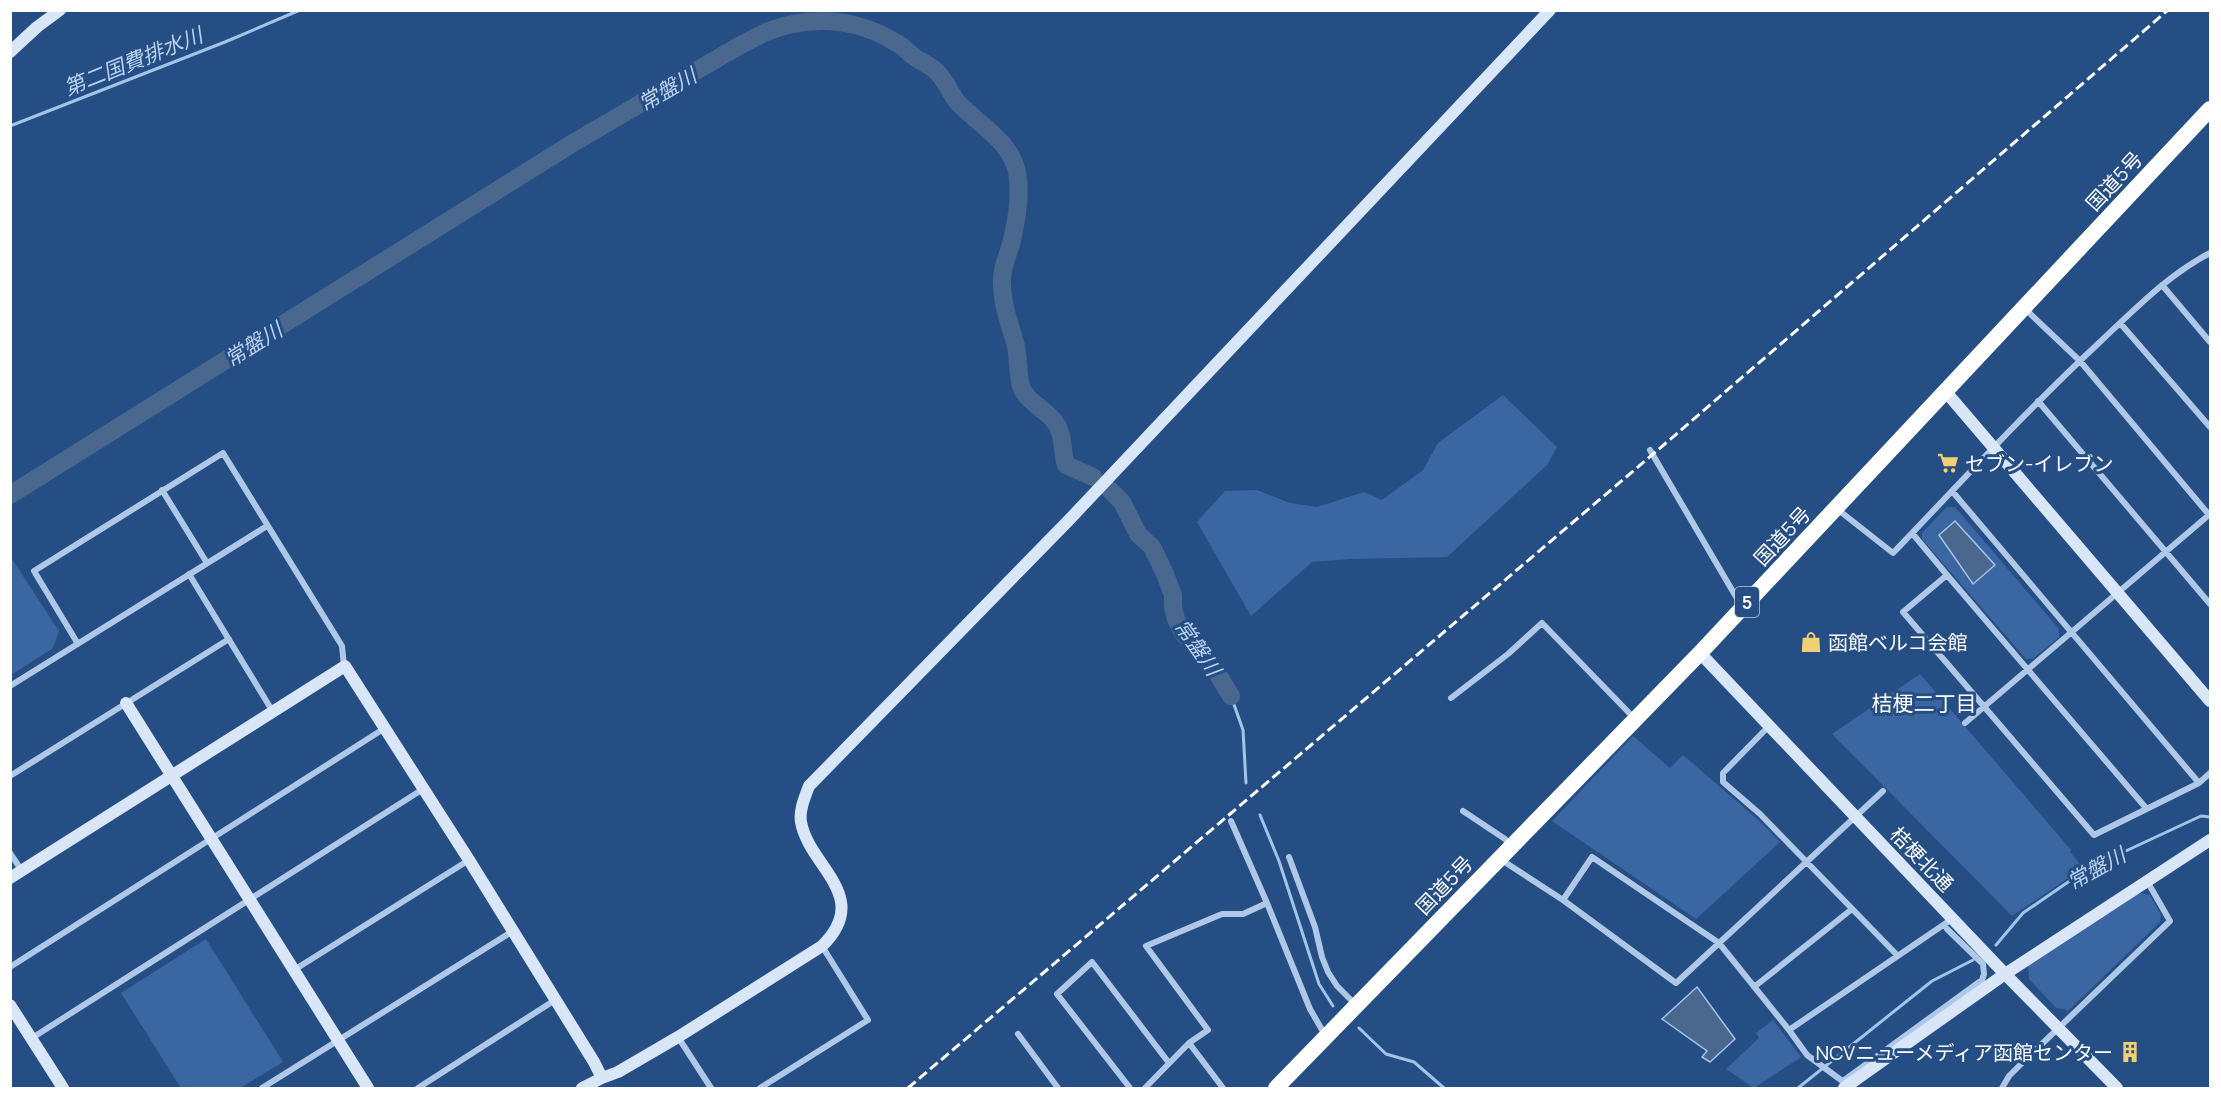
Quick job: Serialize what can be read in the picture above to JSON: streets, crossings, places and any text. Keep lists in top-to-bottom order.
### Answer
{
  "streets": {
    "highway": ["国道5号", "5"],
    "street": ["桔梗北通"]
  },
  "crossings": [
    ["国道5号", "桔梗北通"]
  ],
  "districts": ["桔梗二丁目"],
  "water": ["第二国費排水川", "常盤川"],
  "places": {
    "supermarket": ["セブン-イレブン"],
    "shop": ["函館ベルコ会館"],
    "building": ["NCVニューメディア函館センター"]
  }
}
